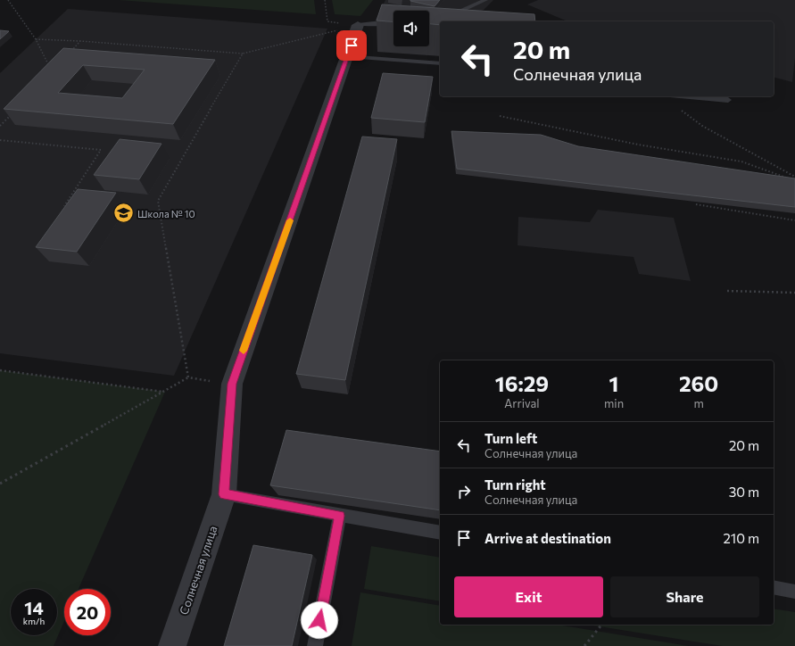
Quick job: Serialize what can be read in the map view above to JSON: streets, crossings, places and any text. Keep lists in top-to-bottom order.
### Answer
{
  "streets": {
    "street": ["Солнечная улица"]
  },
  "places": {
    "school or university": ["Школа № 10"]
  },
  "page": {
    "turn": ["20 m", "Солнечная улица"],
    "eta": [
      "16:29",
      "Arrival",
      "1",
      "min",
      "260",
      "m"
    ],
    "list": [
      {
        "name": "Turn left",
        "note": "Солнечная улица",
        "value": "20 m"
      },
      {
        "name": "Turn right",
        "note": "Солнечная улица",
        "value": "30 m"
      },
      {
        "name": "Arrive at destination",
        "value": "210 m"
      }
    ],
    "buttons": ["Exit", "Share"],
    "speed": "14 km/h",
    "limit": "20"
  }
}
